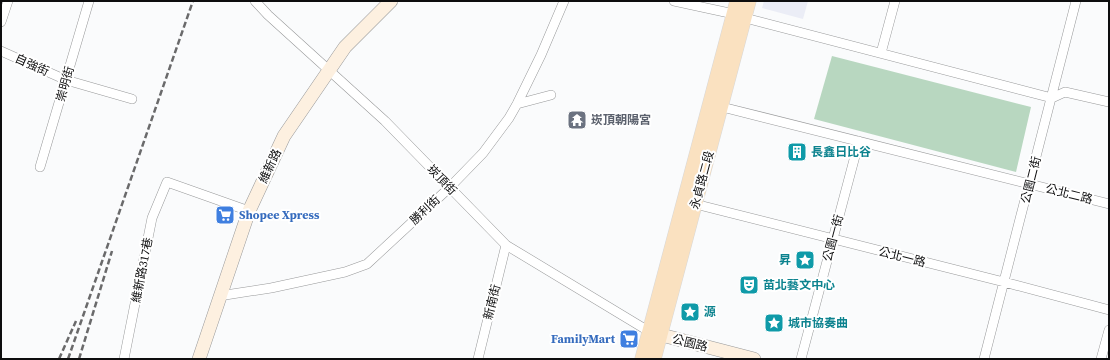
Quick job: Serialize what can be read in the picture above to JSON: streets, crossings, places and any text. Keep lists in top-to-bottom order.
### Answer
{
  "streets": {
    "main road": ["永貞路二段"],
    "street": [
      "自強街",
      "崇明街",
      "維新路",
      "崁頂街",
      "公園二街",
      "公北二路",
      "勝利街",
      "公園一街",
      "公北一路",
      "維新路317巷",
      "新南街",
      "公園路"
    ]
  },
  "crossings": [
    ["自強街", "崇明街"],
    ["維新路", "崁頂街"],
    ["維新路", "勝利街"],
    ["維新路", "維新路317巷"],
    ["崁頂街", "永貞路二段"],
    ["崁頂街", "勝利街"],
    ["崁頂街", "新南街"],
    ["崁頂街", "公園路"],
    ["永貞路二段", "公北二路"],
    ["永貞路二段", "公北一路"],
    ["永貞路二段", "公園路"],
    ["公園二街", "公北二路"],
    ["公園二街", "公北一路"],
    ["公北二路", "公園一街"],
    ["公園一街", "公北一路"]
  ],
  "places": {
    "temple": ["崁頂朝陽宮"],
    "building": ["長鑫日比谷"],
    "supermarket": ["Shopee Xpress", "FamilyMart"],
    "place": ["昇", "源", "城市協奏曲"],
    "theatre": ["苗北藝文中心"]
  }
}
